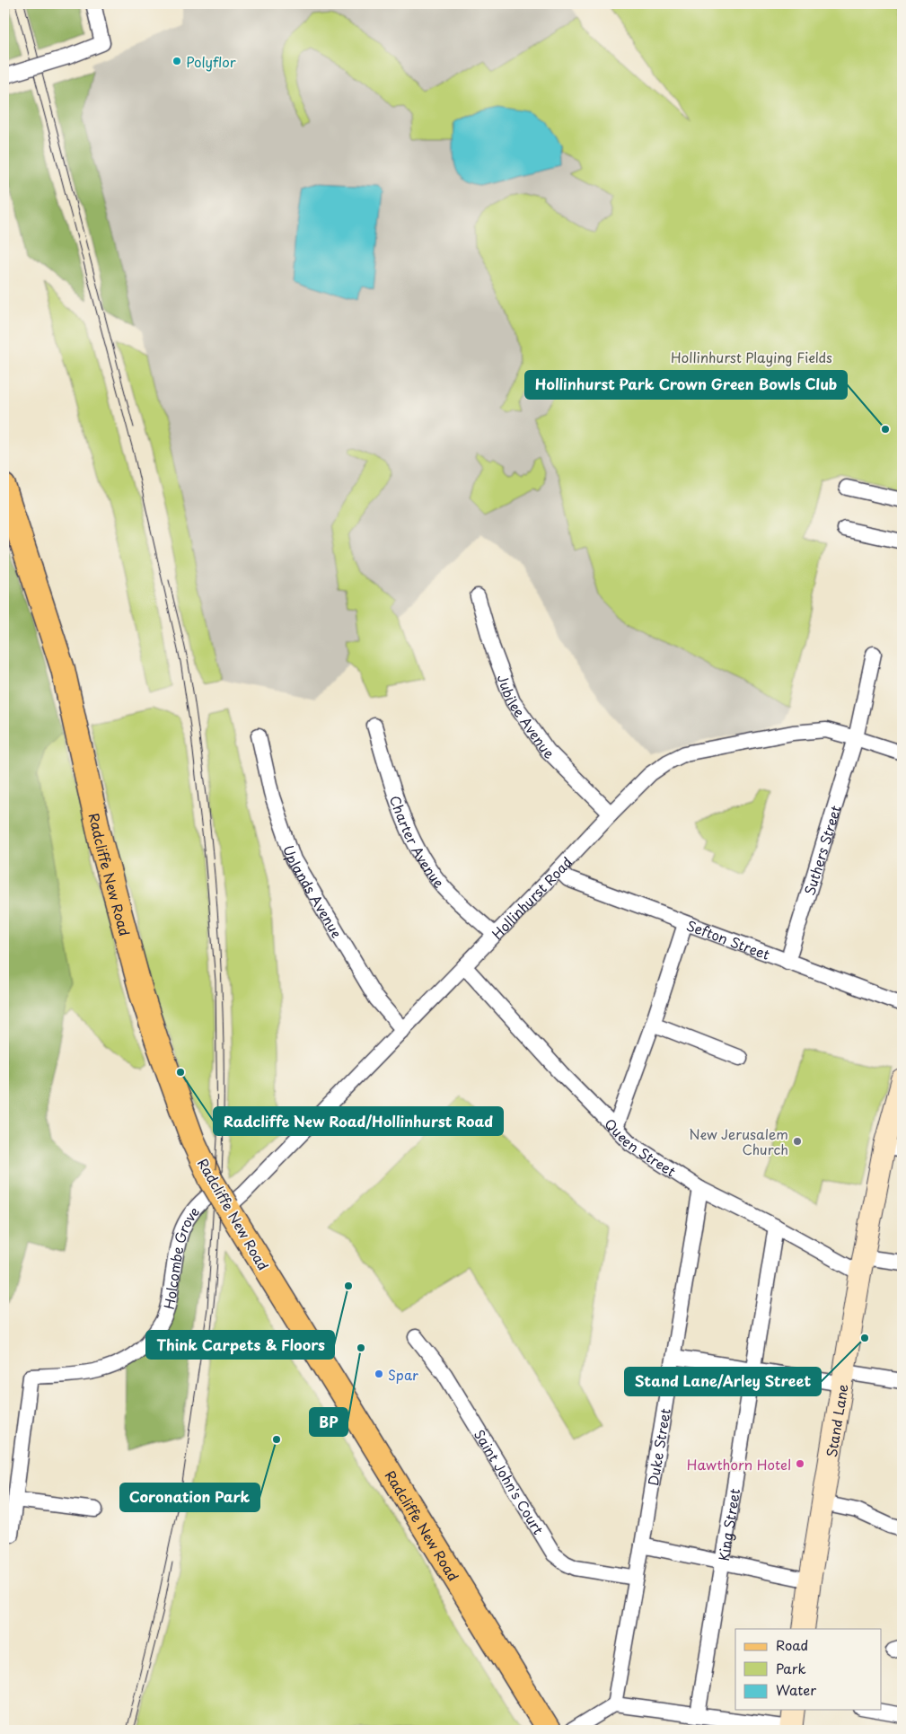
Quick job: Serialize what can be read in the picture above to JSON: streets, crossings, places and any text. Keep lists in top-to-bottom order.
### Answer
{
  "streets": {
    "main road": ["Radcliffe New Road"],
    "street": [
      "Jubilee Avenue",
      "Charter Avenue",
      "Suthers Street",
      "Uplands Avenue",
      "Hollinhurst Road",
      "Sefton Street",
      "Queen Street",
      "Holcombe Grove",
      "Stand Lane",
      "Duke Street",
      "Saint John's Court",
      "King Street"
    ]
  },
  "crossings": [
    ["Jubilee Avenue", "Hollinhurst Road"],
    ["Charter Avenue", "Hollinhurst Road"],
    ["Suthers Street", "Hollinhurst Road"],
    ["Suthers Street", "Sefton Street"],
    ["Radcliffe New Road", "Hollinhurst Road"],
    ["Radcliffe New Road", "Holcombe Grove"],
    ["Uplands Avenue", "Hollinhurst Road"],
    ["Hollinhurst Road", "Sefton Street"],
    ["Hollinhurst Road", "Queen Street"],
    ["Hollinhurst Road", "Holcombe Grove"],
    ["Queen Street", "Stand Lane"],
    ["Queen Street", "Duke Street"],
    ["Queen Street", "King Street"],
    ["Duke Street", "Saint John's Court"]
  ],
  "parks": ["Hollinhurst Playing Fields"],
  "places": [
    "Polyflor",
    "Hollinhurst Park Crown Green Bowls Club",
    "Radcliffe New Road/Hollinhurst Road",
    "New Jerusalem Church",
    "Think Carpets & Floors",
    "Stand Lane/Arley Street",
    "BP",
    "Spar",
    "Coronation Park",
    "Hawthorn Hotel"
  ],
  "legend": ["Road", "Park", "Water"]
}
